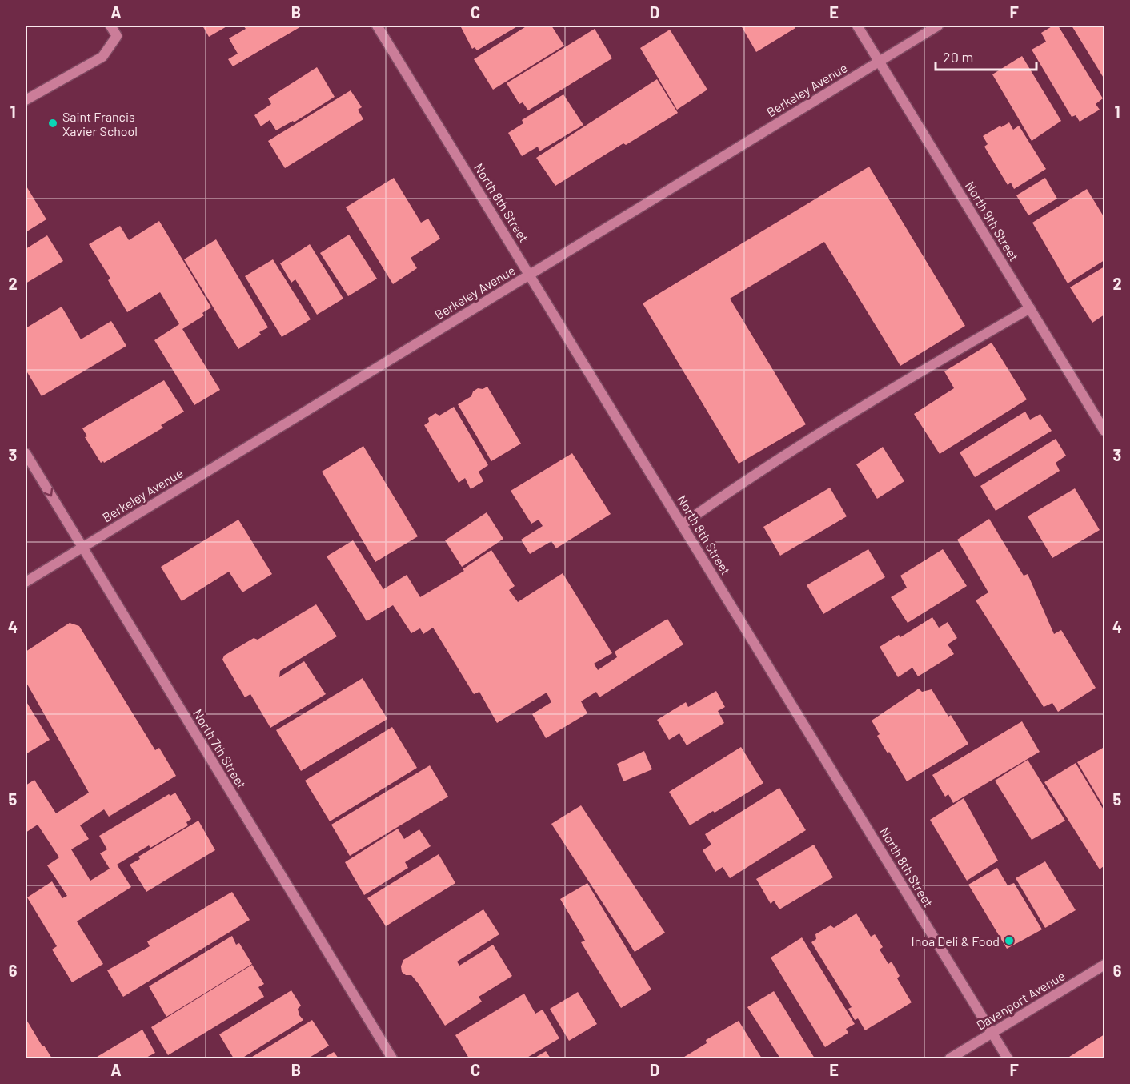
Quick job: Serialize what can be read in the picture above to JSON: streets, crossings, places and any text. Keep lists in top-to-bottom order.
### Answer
{
  "streets": {
    "street": [
      "Berkeley Avenue",
      "North 8th Street",
      "North 9th Street",
      "North 7th Street",
      "Davenport Avenue"
    ]
  },
  "crossings": [
    ["Berkeley Avenue", "North 8th Street"],
    ["Berkeley Avenue", "North 9th Street"],
    ["Berkeley Avenue", "North 7th Street"],
    ["North 8th Street", "Davenport Avenue"]
  ],
  "places": ["Saint Francis Xavier School", "Inoa Deli & Food"],
  "scale_bar": "20 m",
  "grid": {
    "columns": [
      "A",
      "B",
      "C",
      "D",
      "E",
      "F"
    ],
    "rows": [
      "1",
      "2",
      "3",
      "4",
      "5",
      "6"
    ]
  }
}
